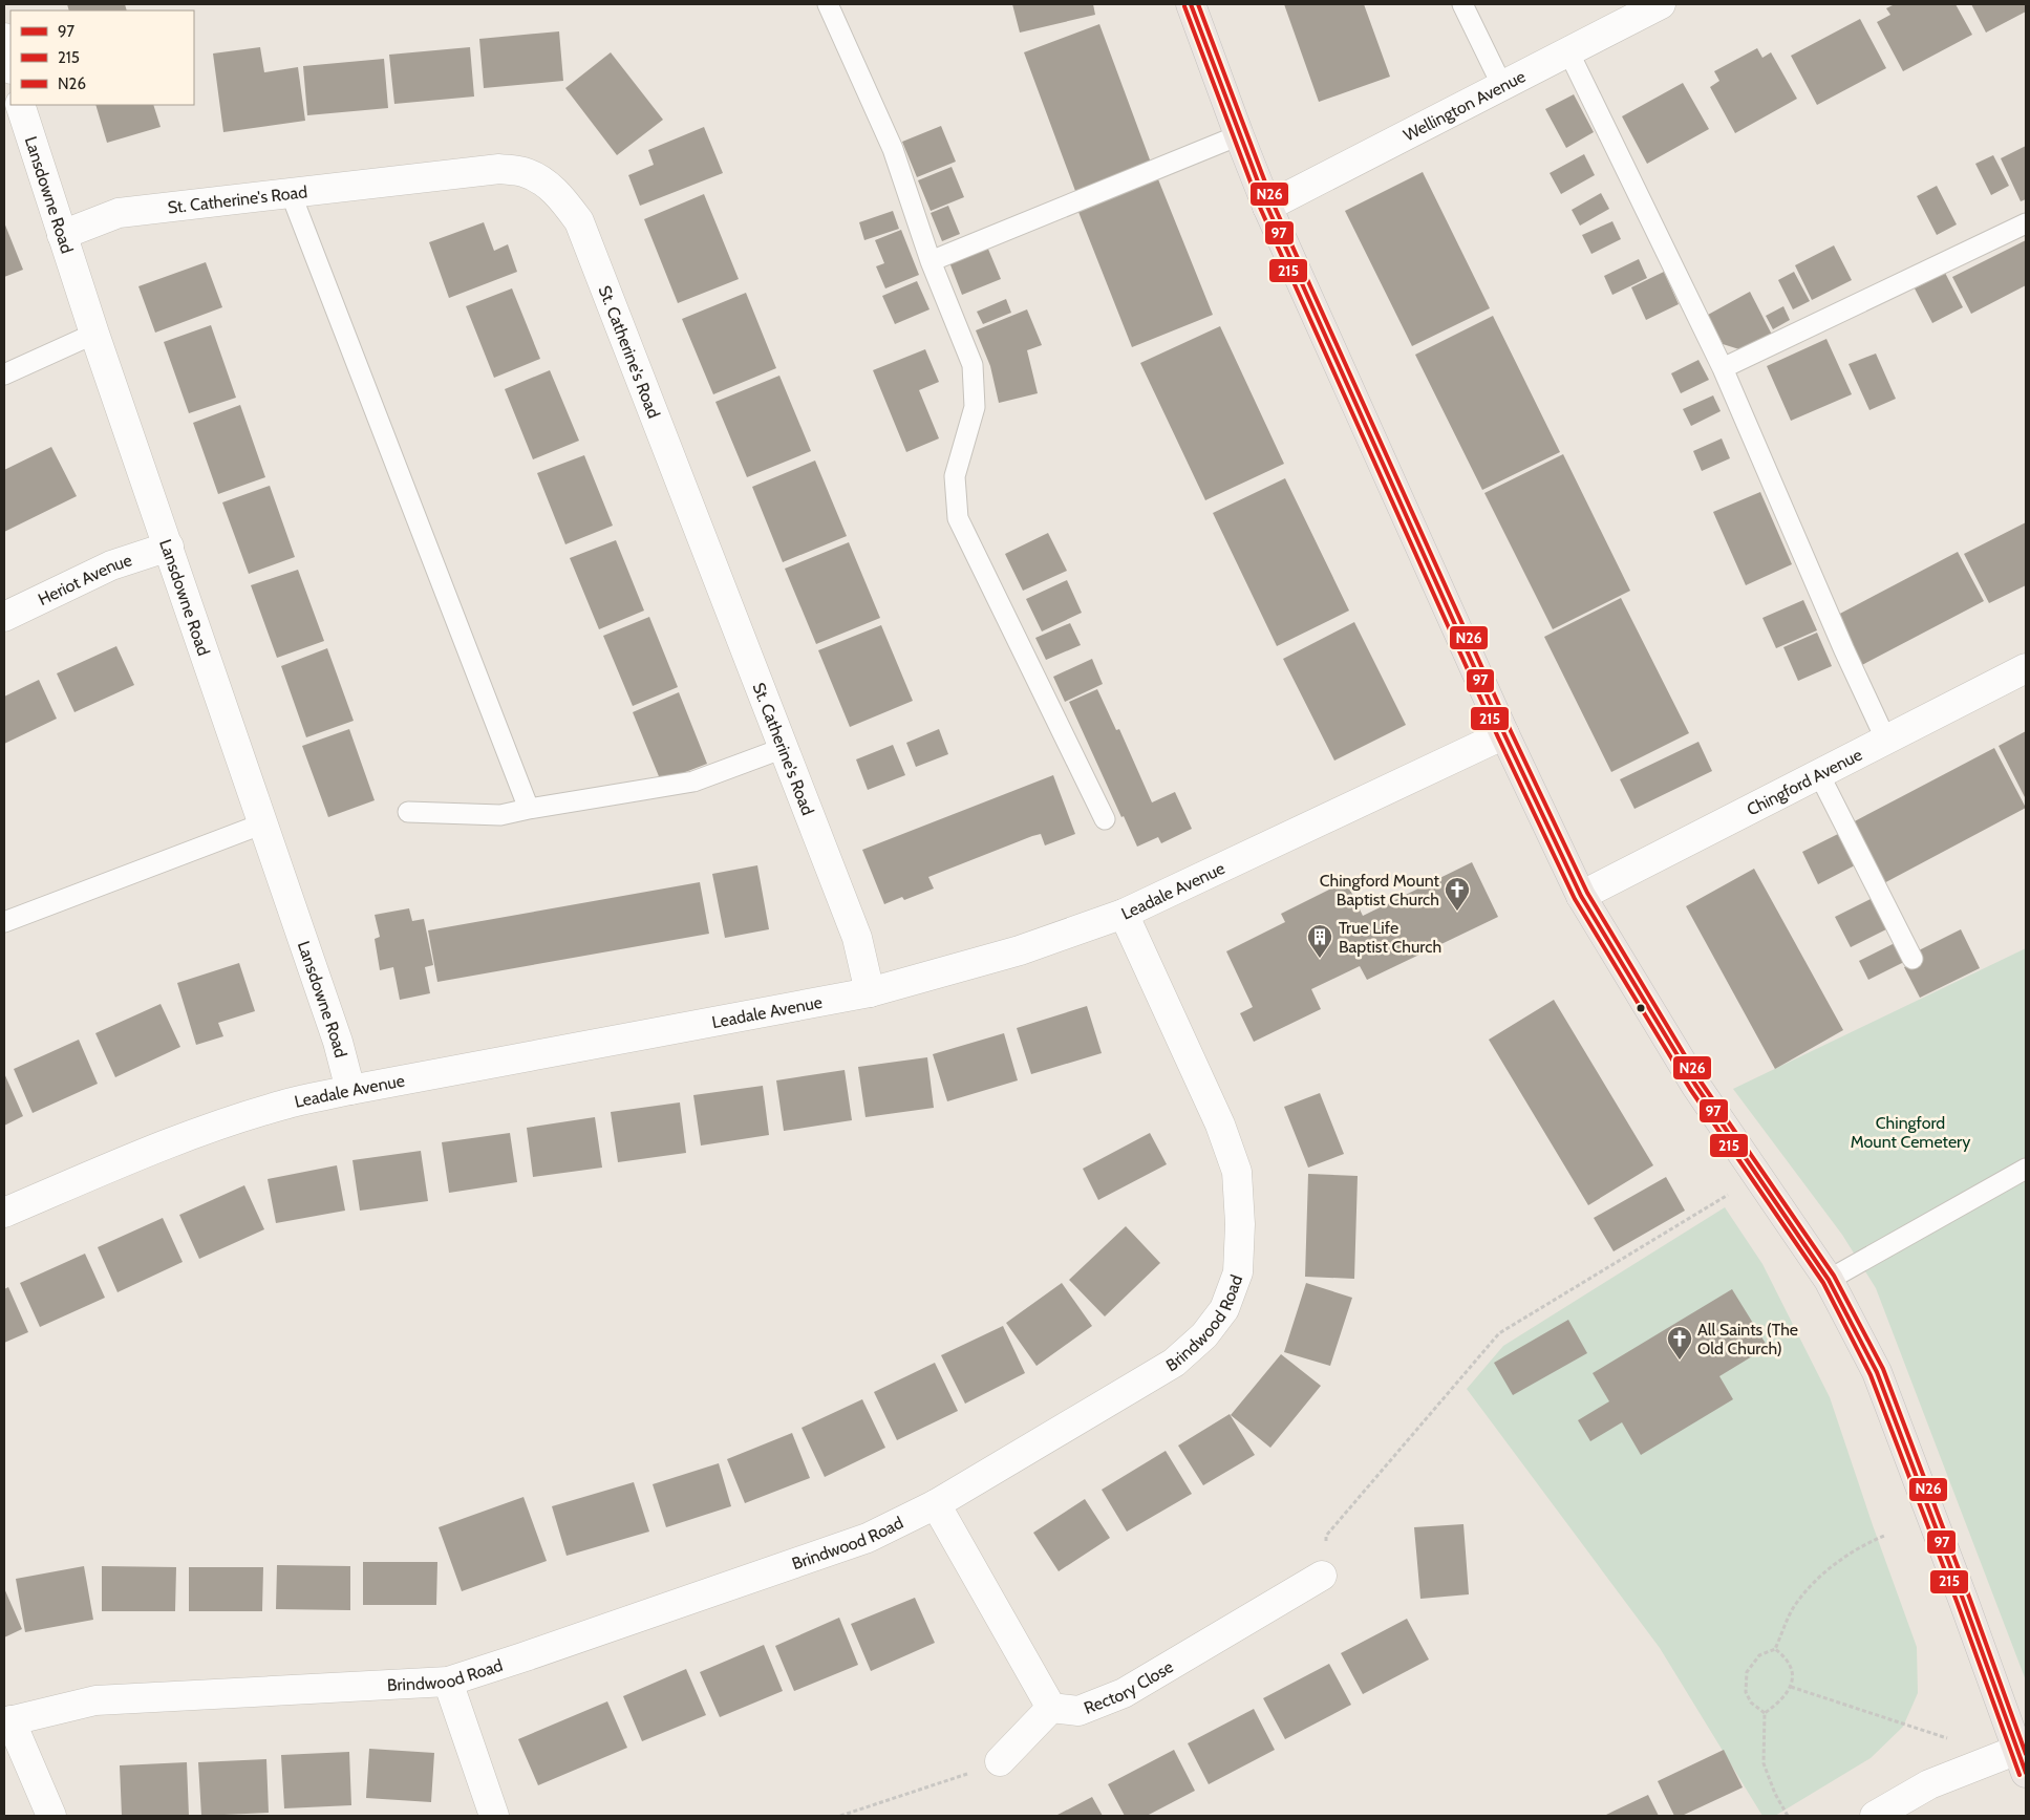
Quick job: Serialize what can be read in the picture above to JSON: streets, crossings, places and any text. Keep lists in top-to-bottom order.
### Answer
{
  "streets": {
    "street": [
      "Wellington Avenue",
      "Lansdowne Road",
      "St. Catherine's Road",
      "Heriot Avenue",
      "Chingford Avenue",
      "Leadale Avenue",
      "Brindwood Road",
      "Rectory Close"
    ]
  },
  "crossings": [
    ["Lansdowne Road", "St. Catherine's Road"],
    ["Lansdowne Road", "Heriot Avenue"],
    ["Lansdowne Road", "Leadale Avenue"],
    ["St. Catherine's Road", "Leadale Avenue"],
    ["Leadale Avenue", "Brindwood Road"]
  ],
  "parks": ["Chingford Mount Cemetery"],
  "places": {
    "church": ["Chingford Mount Baptist Church", "All Saints (The Old Church)"],
    "building": ["True Life Baptist Church"]
  },
  "lines": ["transit line 97", "transit line N26", "transit line 215"],
  "legend": ["97", "215", "N26"]
}
